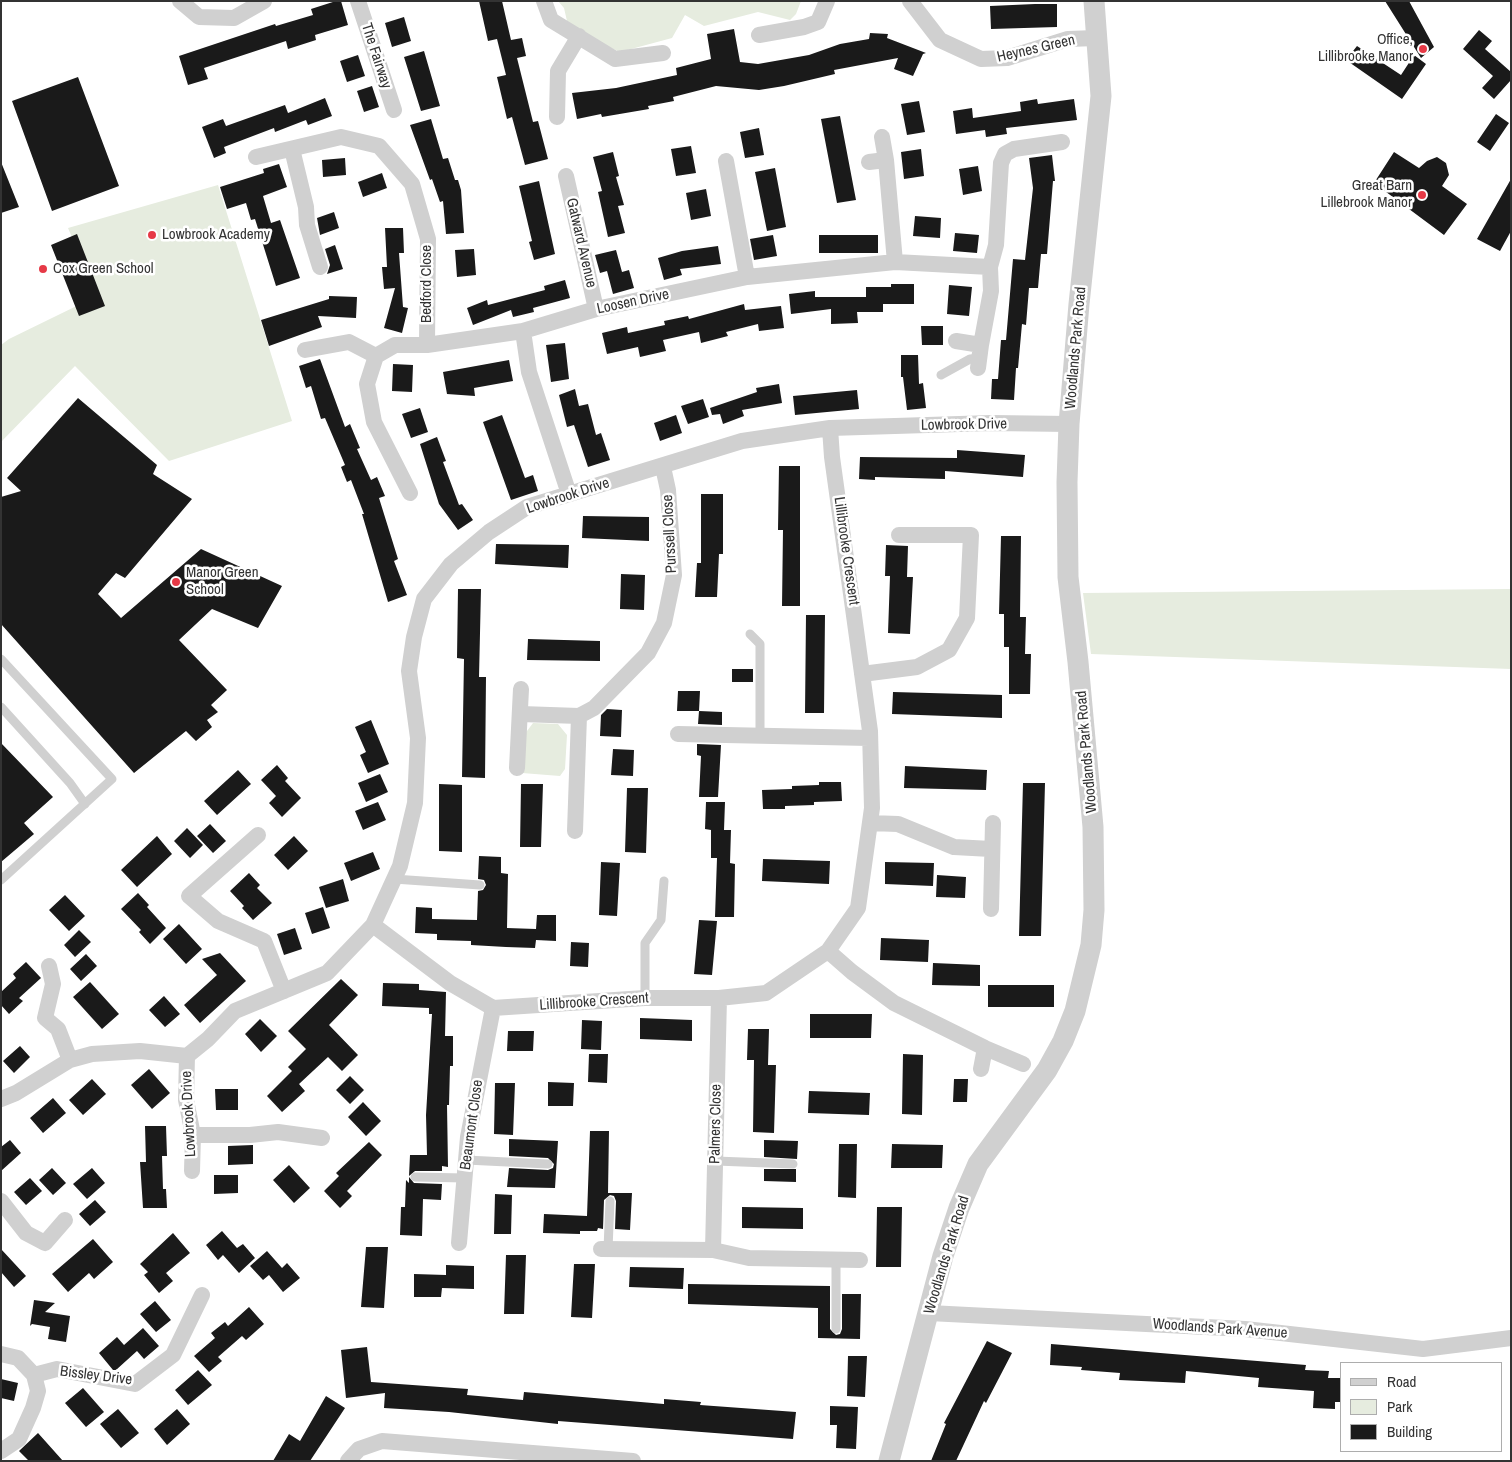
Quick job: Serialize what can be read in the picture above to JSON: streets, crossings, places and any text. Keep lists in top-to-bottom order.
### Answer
{
  "streets": {
    "street": [
      "Heynes Green",
      "The Fairway",
      "Gatward Avenue",
      "Bedford Close",
      "Loosen Drive",
      "Woodlands Park Road",
      "Lowbrook Drive",
      "Purssell Close",
      "Lillibrooke Crescent",
      "Palmers Close",
      "Beaumont Close",
      "Woodlands Park Avenue",
      "Bissley Drive"
    ]
  },
  "crossings": [
    ["Heynes Green", "Woodlands Park Road"],
    ["Gatward Avenue", "Loosen Drive"],
    ["Bedford Close", "Loosen Drive"],
    ["Woodlands Park Road", "Lowbrook Drive"],
    ["Woodlands Park Road", "Woodlands Park Avenue"],
    ["Lowbrook Drive", "Purssell Close"],
    ["Lowbrook Drive", "Lillibrooke Crescent"],
    ["Lillibrooke Crescent", "Palmers Close"],
    ["Lillibrooke Crescent", "Beaumont Close"]
  ],
  "places": [
    "Office, Lillibrooke Manor",
    "Great Barn Lillebrook Manor",
    "Lowbrook Academy",
    "Cox Green School",
    "Manor Green School"
  ],
  "legend": ["Road", "Park", "Building"]
}
